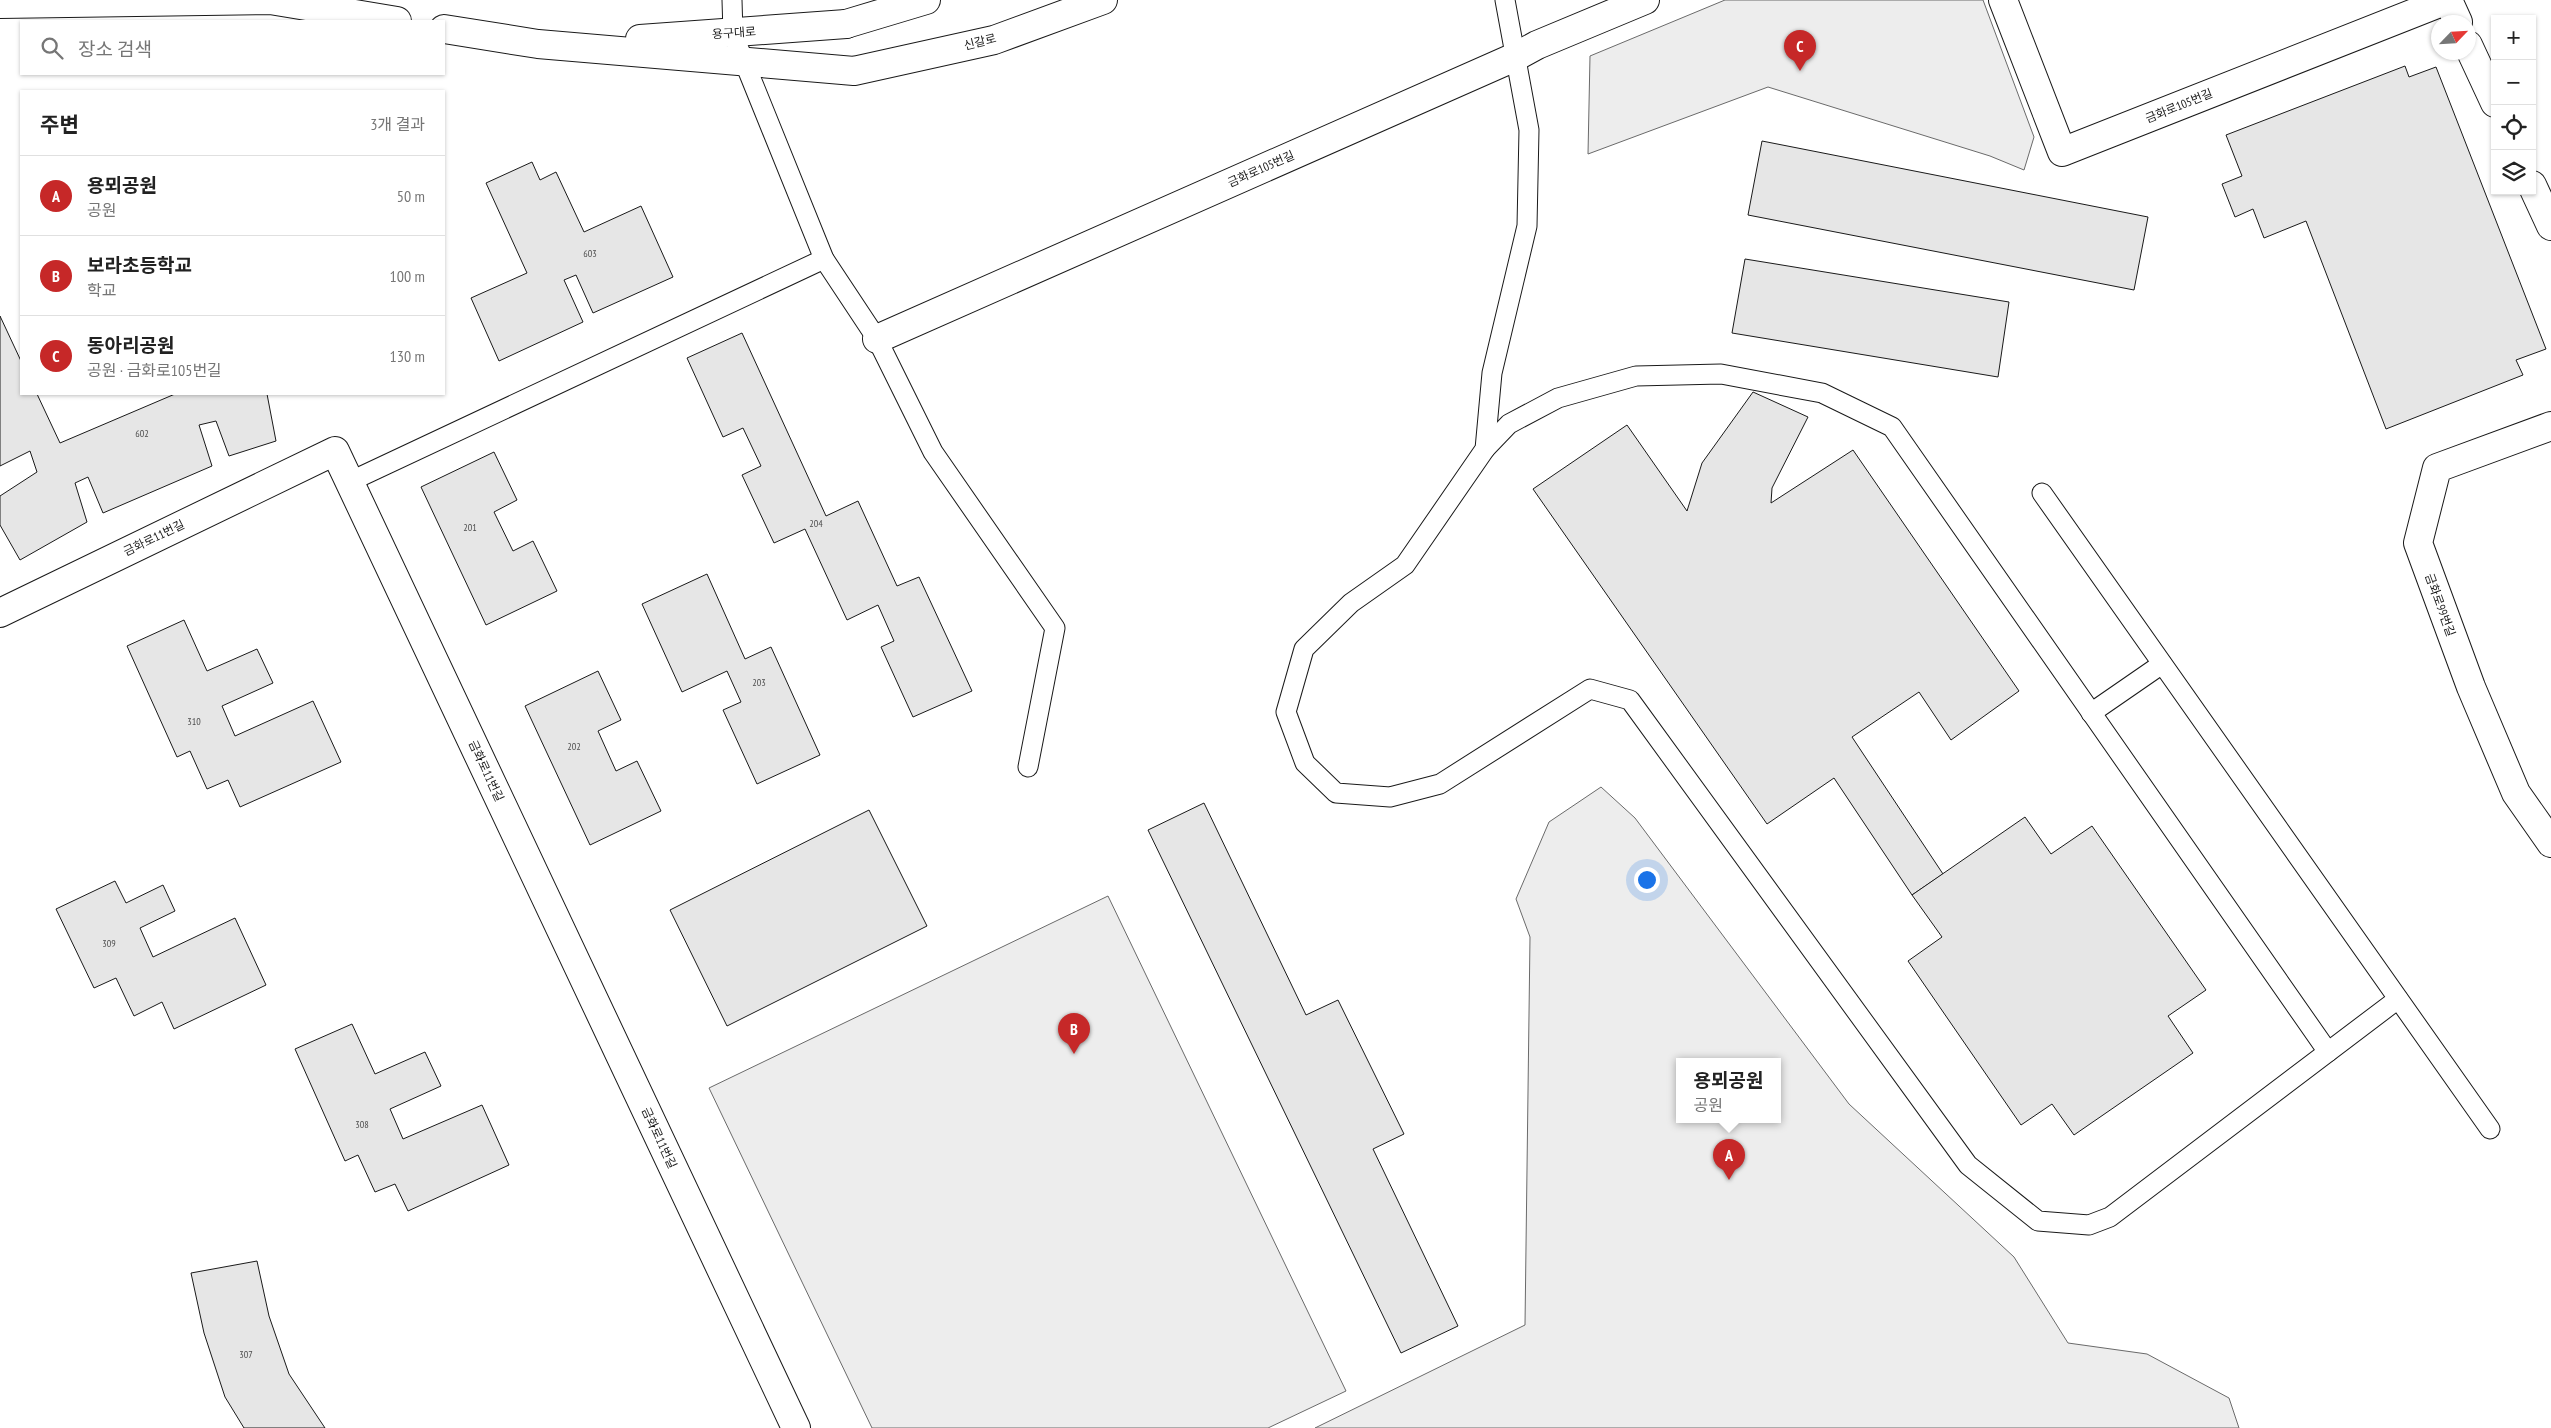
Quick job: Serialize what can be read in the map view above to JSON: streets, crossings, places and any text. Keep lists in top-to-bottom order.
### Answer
{
  "streets": {
    "street": [
      "용구대로",
      "신갈로",
      "금화로105번길",
      "금화로11번길",
      "금화로99번길"
    ]
  },
  "crossings": [
    ["용구대로", "신갈로"]
  ],
  "house_numbers": [
    "603",
    "602",
    "204",
    "201",
    "203",
    "310",
    "202",
    "309",
    "308",
    "307"
  ],
  "north": "top right",
  "page": {
    "map_buttons": ["+", "−"],
    "search": "장소 검색",
    "pins": ["C", "B", "A"],
    "heading": ["주변", "3개 결과"],
    "list": [
      {
        "mark": "A",
        "name": "용뫼공원",
        "note": "공원",
        "value": "50 m"
      },
      {
        "mark": "B",
        "name": "보라초등학교",
        "note": "학교",
        "value": "100 m"
      },
      {
        "mark": "C",
        "name": "동아리공원",
        "note": "공원 · 금화로105번길",
        "value": "130 m"
      }
    ],
    "popup": ["용뫼공원", "공원"]
  }
}
